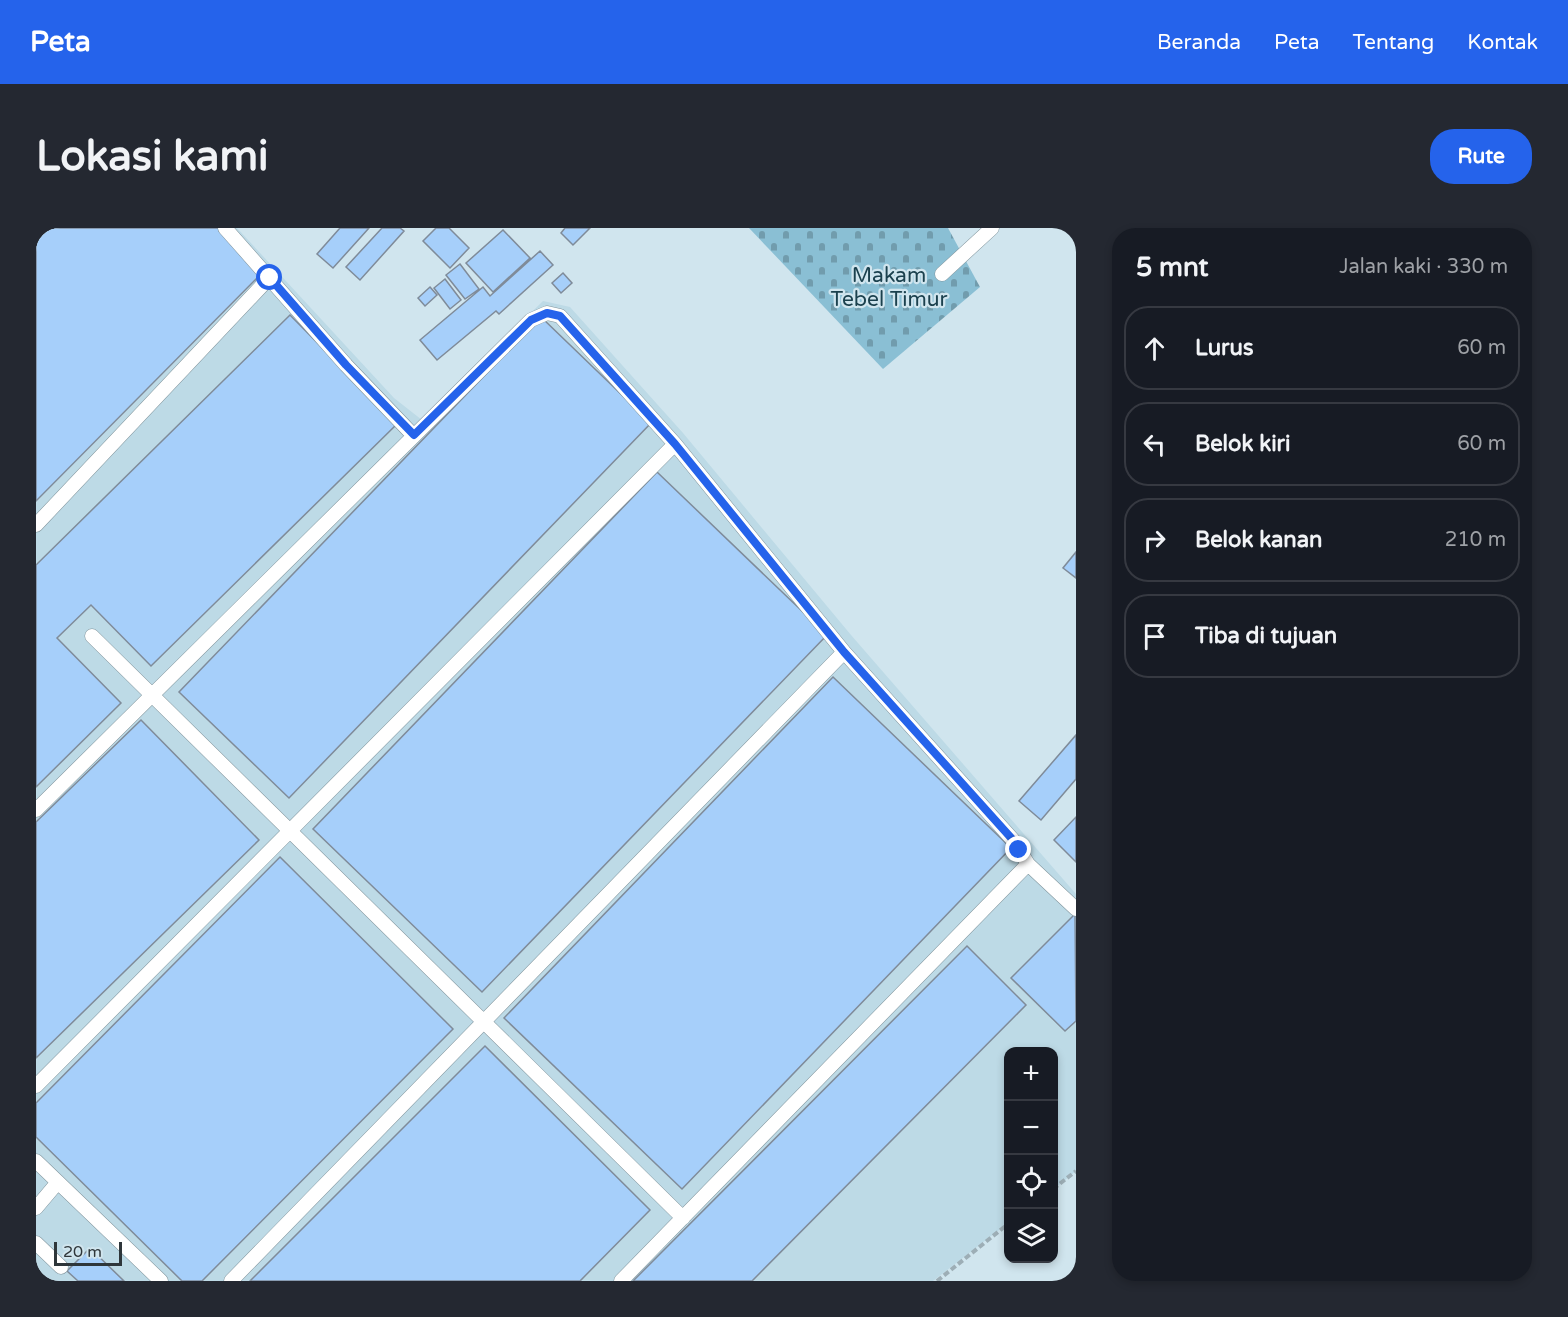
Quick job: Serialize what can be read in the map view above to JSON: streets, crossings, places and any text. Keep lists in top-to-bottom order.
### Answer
{
  "parks": ["Makam Tebel Timur"],
  "scale_bar": "20 m",
  "page": {
    "header": "Peta",
    "nav": [
      "Beranda",
      "Peta",
      "Tentang",
      "Kontak"
    ],
    "buttons": "Rute",
    "title": "Lokasi kami",
    "heading": ["5 mnt", "Jalan kaki · 330 m"],
    "list": [
      ["Lurus", "60 m"],
      ["Belok kiri", "60 m"],
      ["Belok kanan", "210 m"],
      "Tiba di tujuan"
    ],
    "map_buttons": ["+", "−"],
    "scale": "20 m"
  }
}
